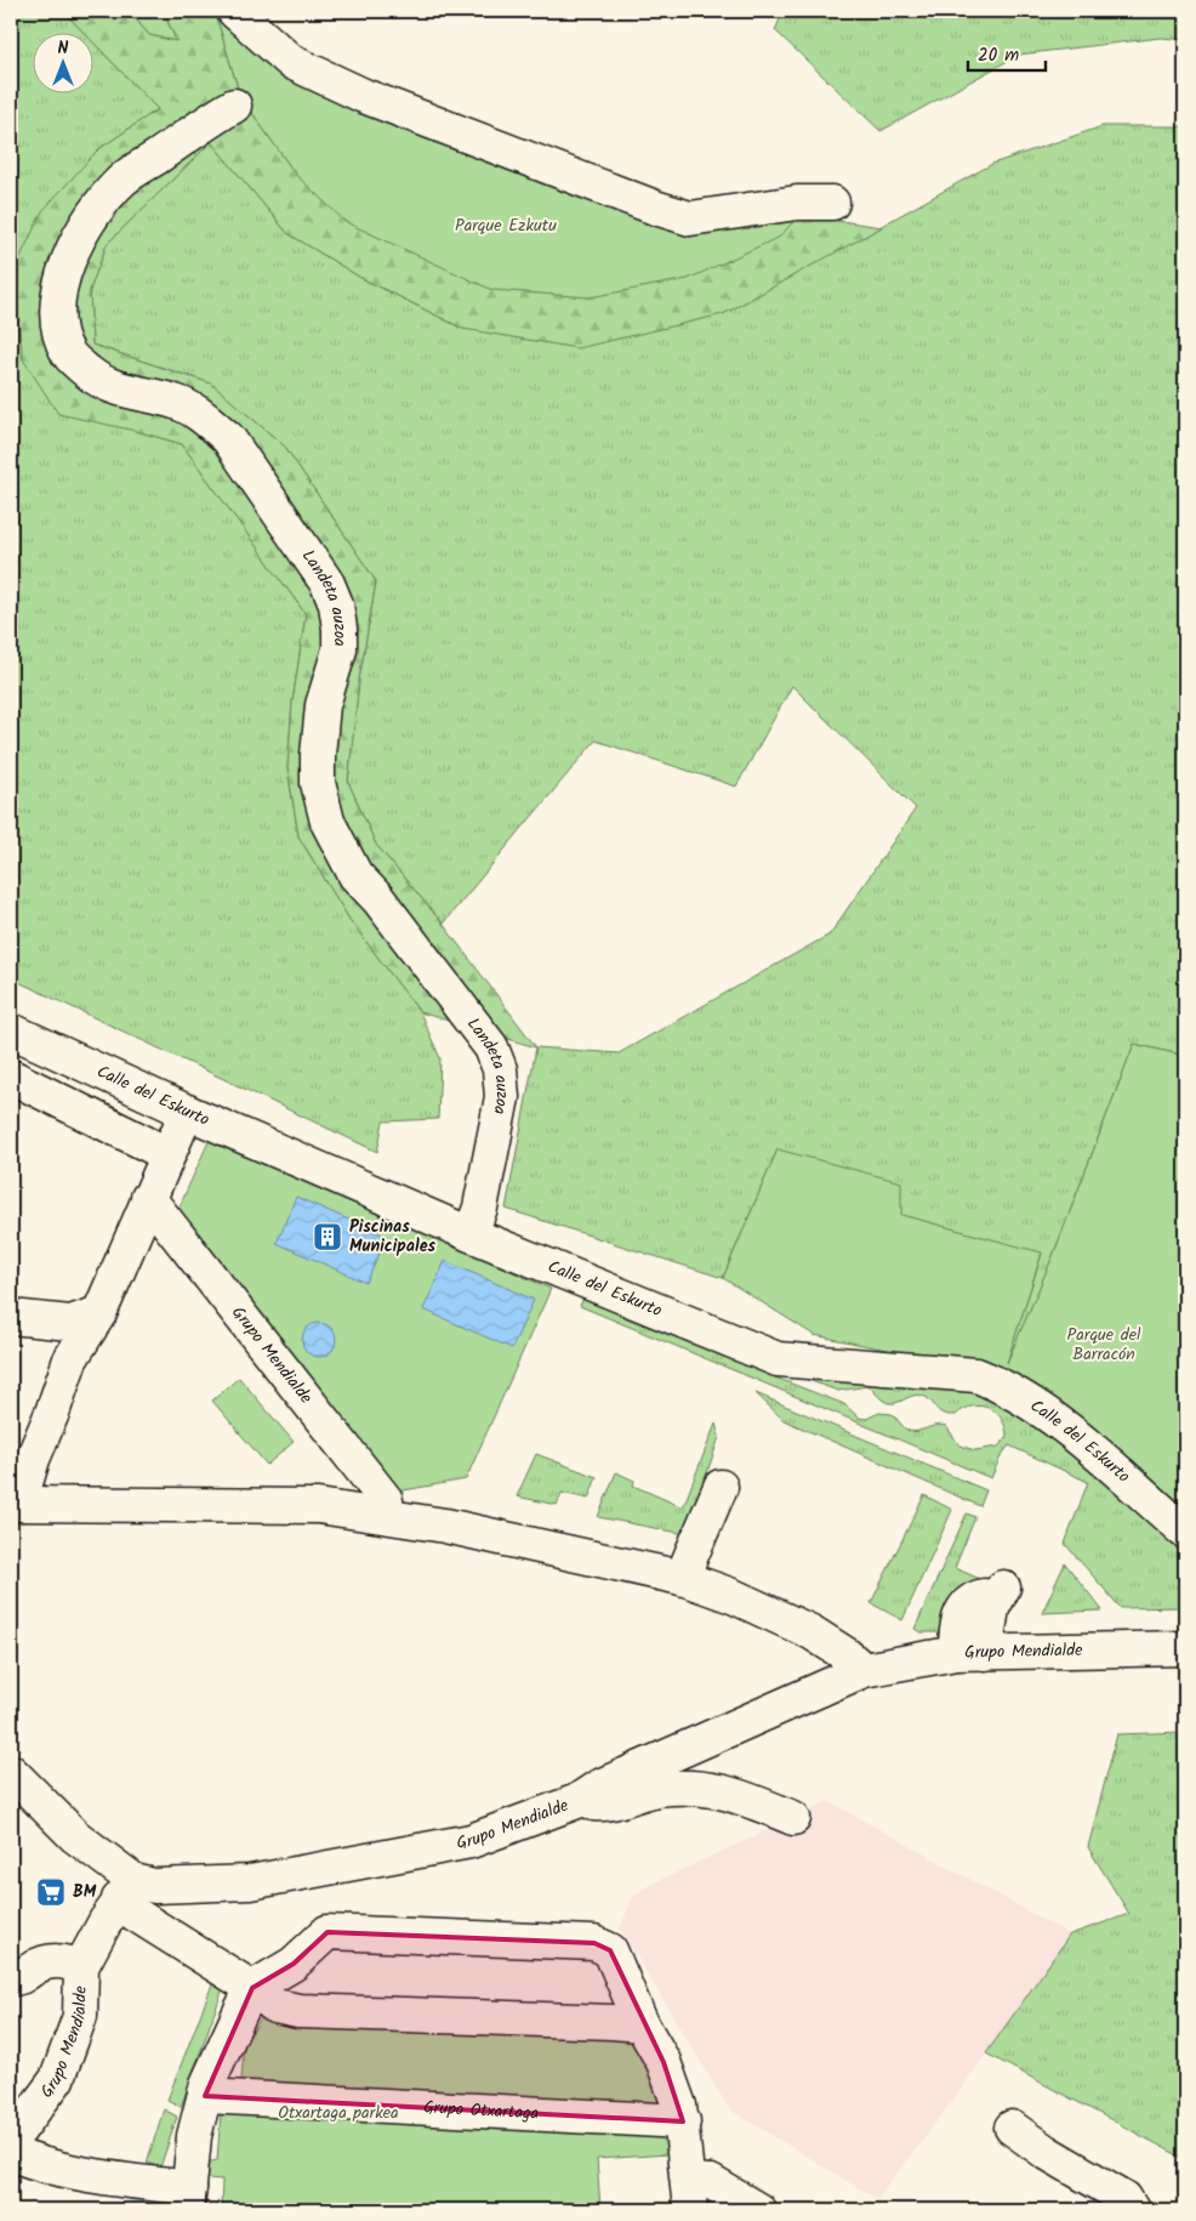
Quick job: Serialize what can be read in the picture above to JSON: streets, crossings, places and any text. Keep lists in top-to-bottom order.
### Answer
{
  "streets": {
    "street": [
      "Landeta auzoa",
      "Calle del Eskurto",
      "Grupo Mendialde",
      "Grupo Otxartaga"
    ]
  },
  "crossings": [
    ["Landeta auzoa", "Calle del Eskurto"]
  ],
  "parks": ["Parque Ezkutu", "Parque del Barracón", "Otxartaga parkea"],
  "places": {
    "building": ["Piscinas Municipales"],
    "supermarket": ["BM"]
  },
  "scale_bar": "20 m",
  "north": "top"
}
